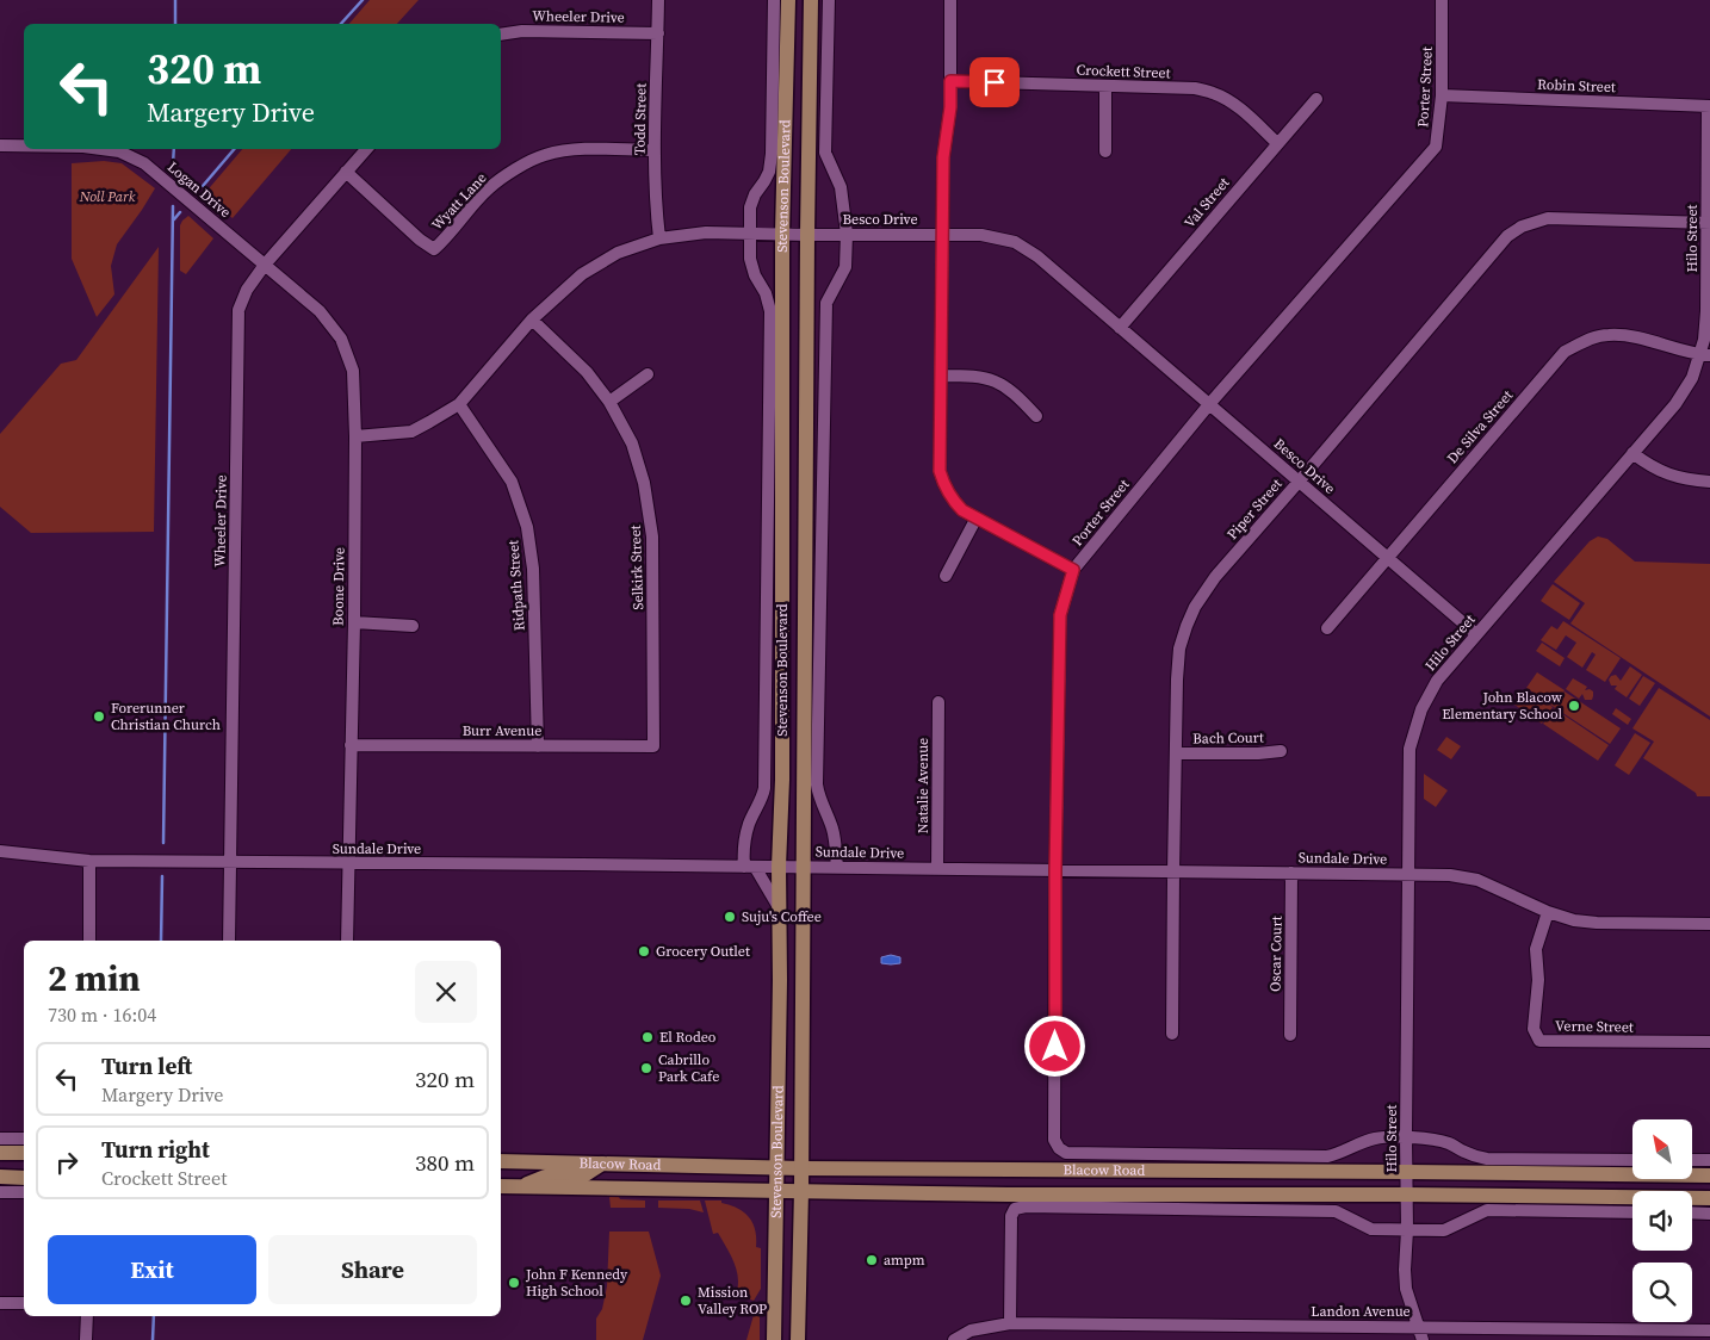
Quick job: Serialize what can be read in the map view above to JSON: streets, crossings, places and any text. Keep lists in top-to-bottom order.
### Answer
{
  "streets": {
    "main road": ["Stevenson Boulevard", "Blacow Road"],
    "street": [
      "Wheeler Drive",
      "Crockett Street",
      "Robin Street",
      "Porter Street",
      "Todd Street",
      "Logan Drive",
      "Wyatt Lane",
      "Val Street",
      "Besco Drive",
      "Hilo Street",
      "De Silva Street",
      "Piper Street",
      "Selkirk Street",
      "Ridpath Street",
      "Boone Drive",
      "Burr Avenue",
      "Bach Court",
      "Natalie Avenue",
      "Sundale Drive",
      "Oscar Court",
      "Verne Street",
      "Landon Avenue"
    ]
  },
  "crossings": [
    ["Wheeler Drive", "Todd Street"],
    ["Wheeler Drive", "Logan Drive"],
    ["Wheeler Drive", "Wyatt Lane"],
    ["Wheeler Drive", "Boone Drive"],
    ["Wheeler Drive", "Sundale Drive"],
    ["Crockett Street", "Val Street"],
    ["Robin Street", "Porter Street"],
    ["Robin Street", "Hilo Street"],
    ["Porter Street", "Besco Drive"],
    ["Porter Street", "Sundale Drive"],
    ["Porter Street", "Blacow Road"],
    ["Todd Street", "Wyatt Lane"],
    ["Todd Street", "Besco Drive"],
    ["Stevenson Boulevard", "Besco Drive"],
    ["Stevenson Boulevard", "Sundale Drive"],
    ["Stevenson Boulevard", "Blacow Road"],
    ["Logan Drive", "Boone Drive"],
    ["Val Street", "Besco Drive"],
    ["Besco Drive", "Hilo Street"],
    ["Besco Drive", "De Silva Street"],
    ["Besco Drive", "Piper Street"],
    ["Besco Drive", "Selkirk Street"],
    ["Besco Drive", "Ridpath Street"],
    ["Besco Drive", "Boone Drive"],
    ["Hilo Street", "De Silva Street"],
    ["Hilo Street", "Piper Street"],
    ["Hilo Street", "Sundale Drive"],
    ["Hilo Street", "Blacow Road"],
    ["Hilo Street", "Landon Avenue"],
    ["Piper Street", "Bach Court"],
    ["Piper Street", "Sundale Drive"],
    ["Selkirk Street", "Burr Avenue"],
    ["Ridpath Street", "Burr Avenue"],
    ["Boone Drive", "Burr Avenue"],
    ["Boone Drive", "Sundale Drive"],
    ["Natalie Avenue", "Sundale Drive"],
    ["Sundale Drive", "Oscar Court"],
    ["Sundale Drive", "Verne Street"]
  ],
  "parks": ["Noll Park"],
  "places": [
    "John Blacow Elementary School",
    "Forerunner Christian Church",
    "Suju's Coffee",
    "Grocery Outlet",
    "El Rodeo",
    "Cabrillo Park Cafe",
    "ampm",
    "John F Kennedy High School",
    "Mission Valley ROP"
  ],
  "north": "top left",
  "page": {
    "turn": ["320 m", "Margery Drive"],
    "heading": ["2 min", "730 m · 16:04"],
    "list": [
      {
        "name": "Turn left",
        "note": "Margery Drive",
        "value": "320 m"
      },
      {
        "name": "Turn right",
        "note": "Crockett Street",
        "value": "380 m"
      }
    ],
    "buttons": ["Exit", "Share"]
  }
}
